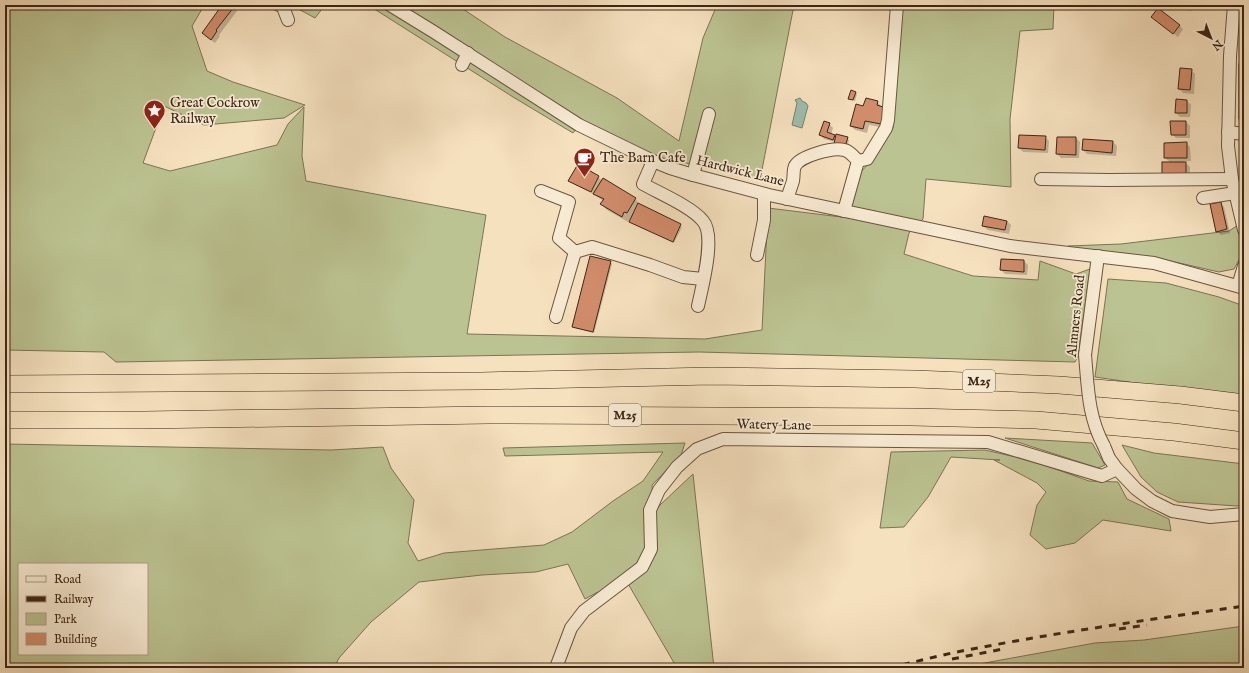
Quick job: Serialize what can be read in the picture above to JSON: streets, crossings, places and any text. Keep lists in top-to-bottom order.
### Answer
{
  "streets": {
    "highway": ["M25"],
    "street": ["Hardwick Lane", "Almners Road", "Watery Lane"]
  },
  "crossings": [
    ["Hardwick Lane", "Almners Road"],
    ["Almners Road", "Watery Lane"]
  ],
  "places": {
    "place": ["Great Cockrow Railway"],
    "cafe": ["The Barn Cafe"]
  },
  "legend": [
    "Road",
    "Railway",
    "Park",
    "Building"
  ],
  "north": "bottom right"
}
